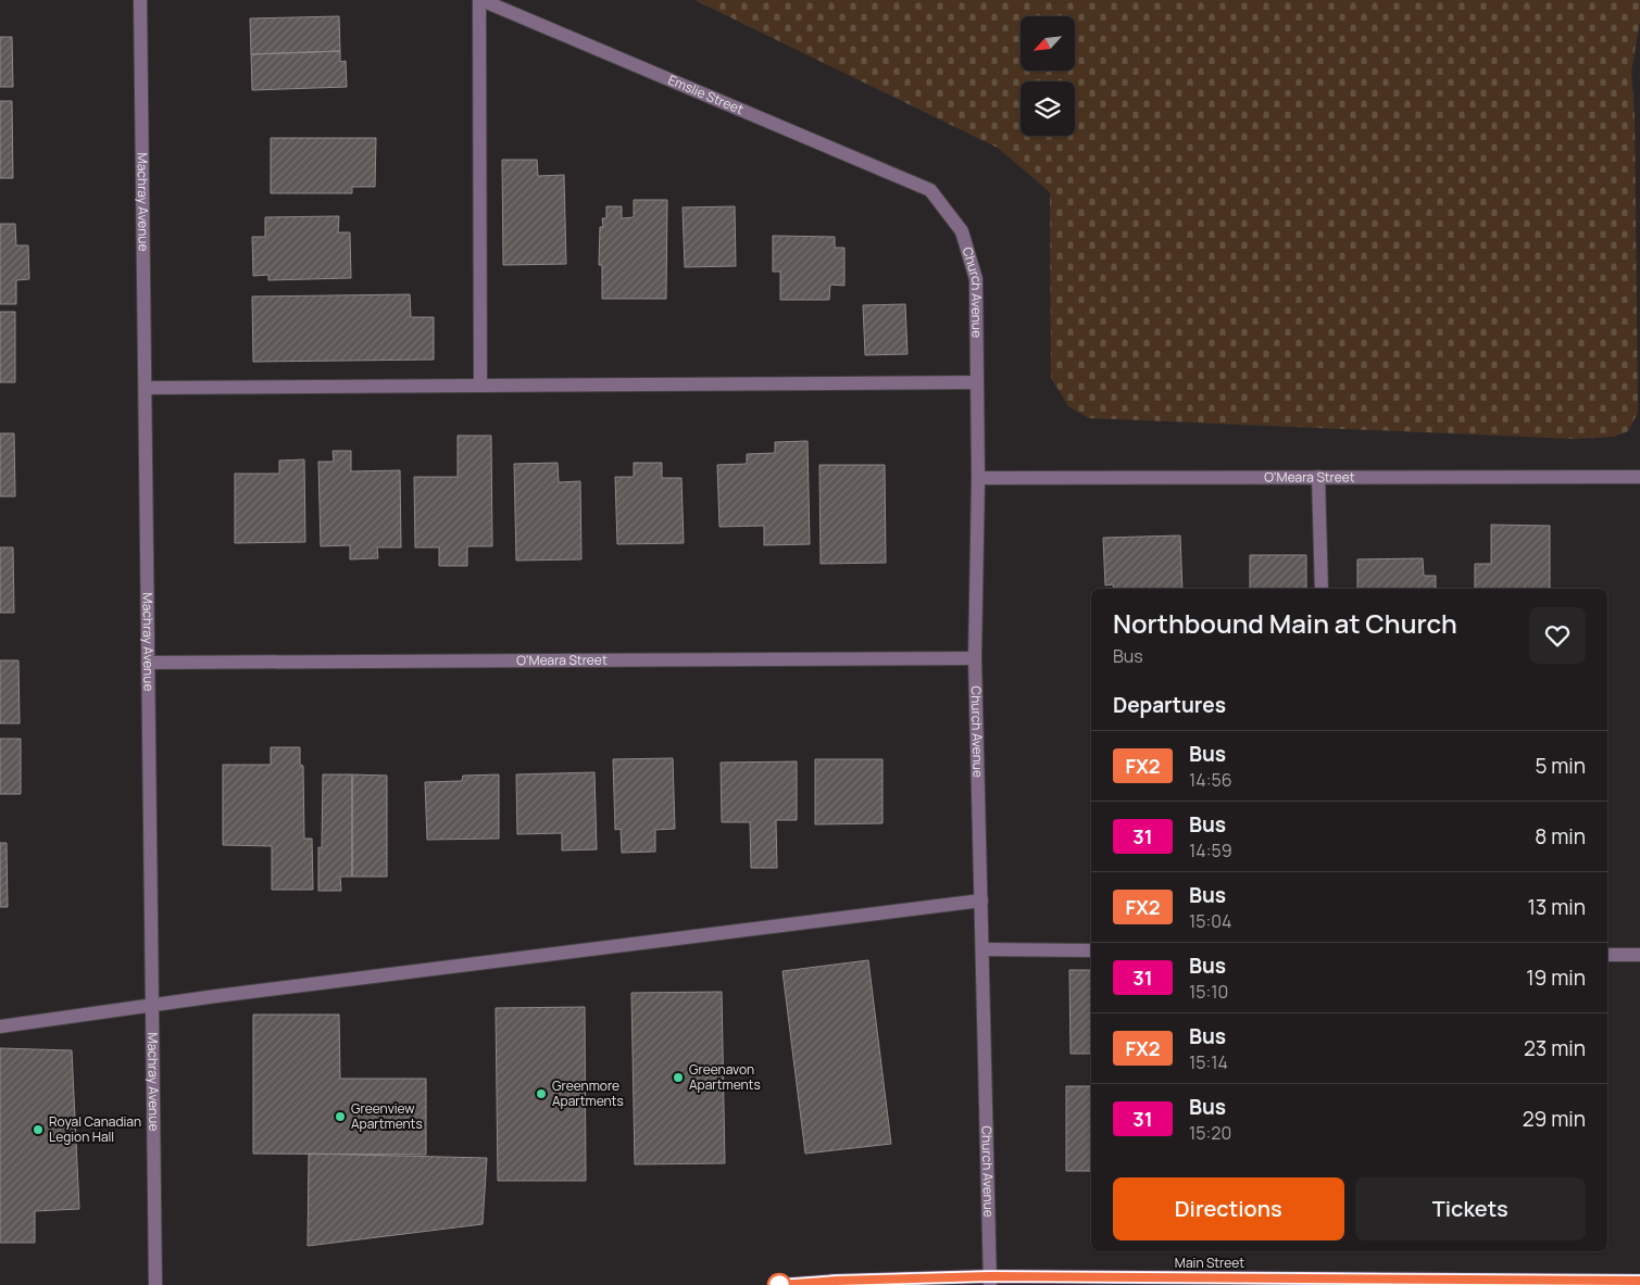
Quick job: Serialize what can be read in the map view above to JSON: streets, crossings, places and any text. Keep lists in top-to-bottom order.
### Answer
{
  "streets": {
    "main road": ["Main Street"],
    "street": [
      "Emslie Street",
      "Machray Avenue",
      "Church Avenue",
      "O'Meara Street"
    ]
  },
  "crossings": [
    ["Emslie Street", "Church Avenue"],
    ["Machray Avenue", "O'Meara Street"],
    ["Church Avenue", "O'Meara Street"],
    ["Church Avenue", "Main Street"]
  ],
  "places": [
    "Greenavon Apartments",
    "Greenmore Apartments",
    "Greenview Apartments",
    "Royal Canadian Legion Hall"
  ],
  "lines": ["bus line FX2"],
  "north": "bottom left",
  "page": {
    "heading": [
      ["Northbound Main at Church", "Bus"],
      "Departures"
    ],
    "list": [
      {
        "mark": "FX2",
        "name": "Bus",
        "note": "14:56",
        "value": "5 min"
      },
      {
        "mark": "31",
        "name": "Bus",
        "note": "14:59",
        "value": "8 min"
      },
      {
        "mark": "FX2",
        "name": "Bus",
        "note": "15:04",
        "value": "13 min"
      },
      {
        "mark": "31",
        "name": "Bus",
        "note": "15:10",
        "value": "19 min"
      },
      {
        "mark": "FX2",
        "name": "Bus",
        "note": "15:14",
        "value": "23 min"
      },
      {
        "mark": "31",
        "name": "Bus",
        "note": "15:20",
        "value": "29 min"
      }
    ],
    "buttons": ["Directions", "Tickets"]
  }
}
